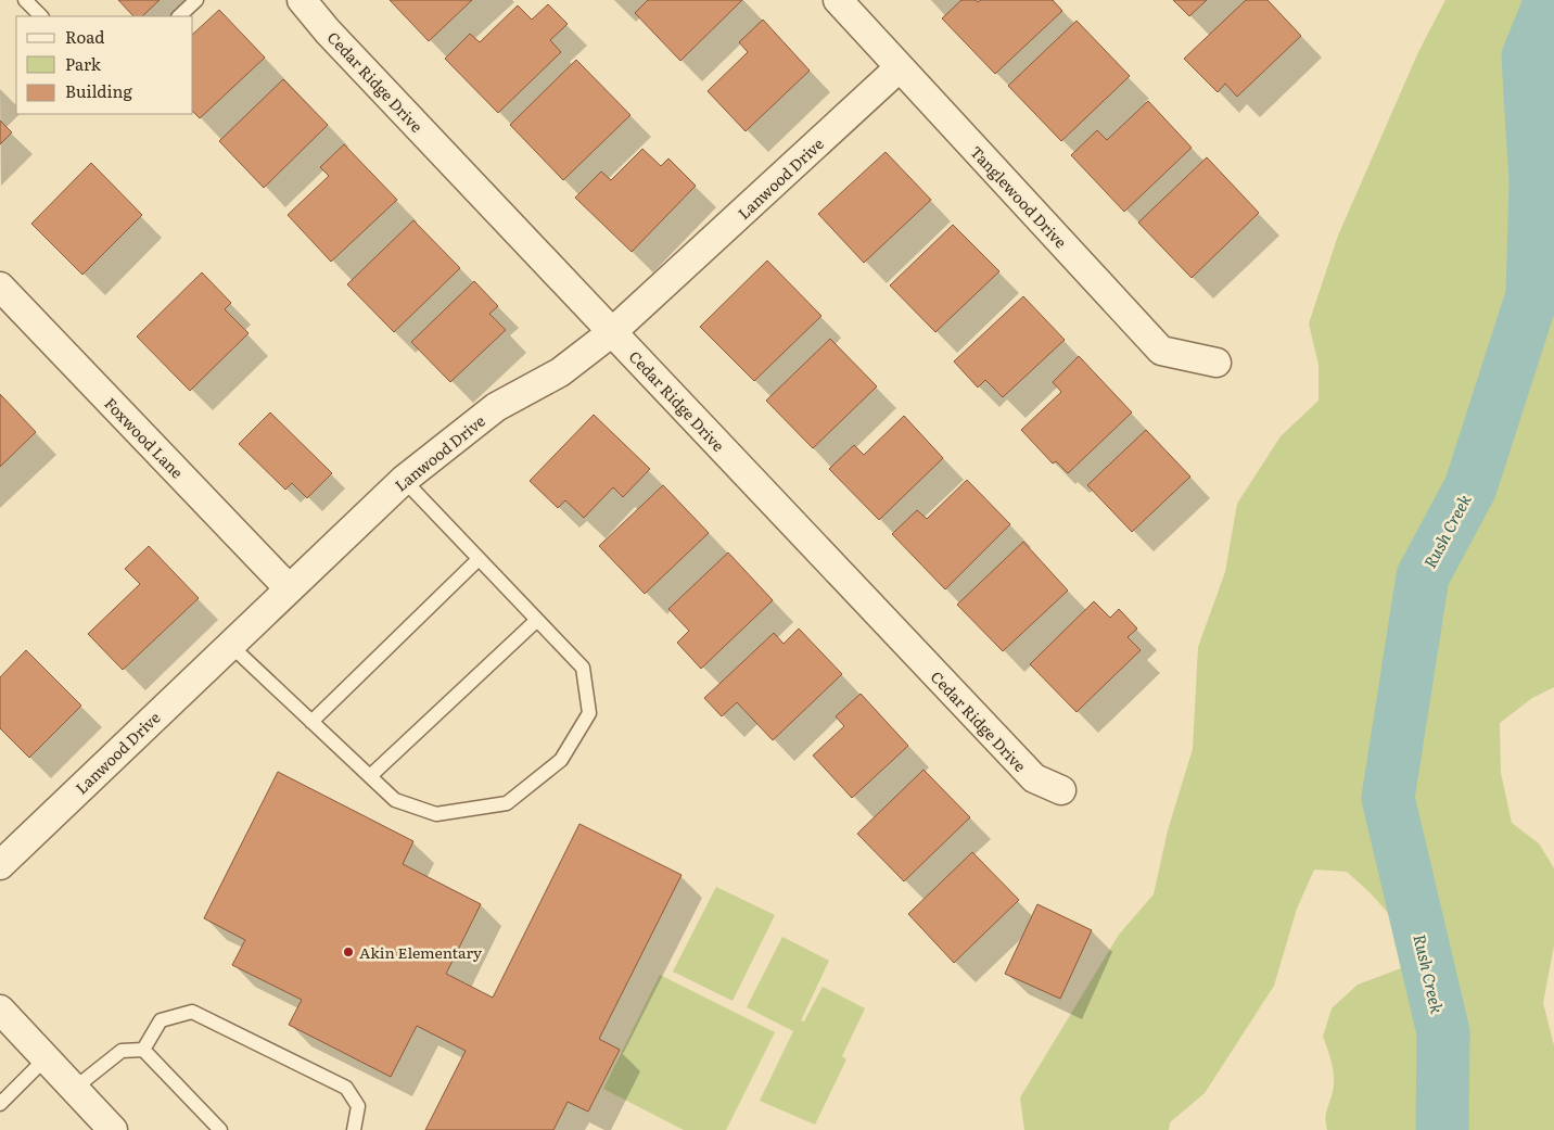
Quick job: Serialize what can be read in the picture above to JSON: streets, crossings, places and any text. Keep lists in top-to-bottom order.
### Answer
{
  "streets": {
    "street": [
      "Cedar Ridge Drive",
      "Lanwood Drive",
      "Tanglewood Drive",
      "Foxwood Lane"
    ]
  },
  "crossings": [
    ["Cedar Ridge Drive", "Lanwood Drive"],
    ["Lanwood Drive", "Tanglewood Drive"],
    ["Lanwood Drive", "Foxwood Lane"]
  ],
  "water": ["Rush Creek"],
  "places": ["Akin Elementary"],
  "legend": ["Road", "Park", "Building"]
}
